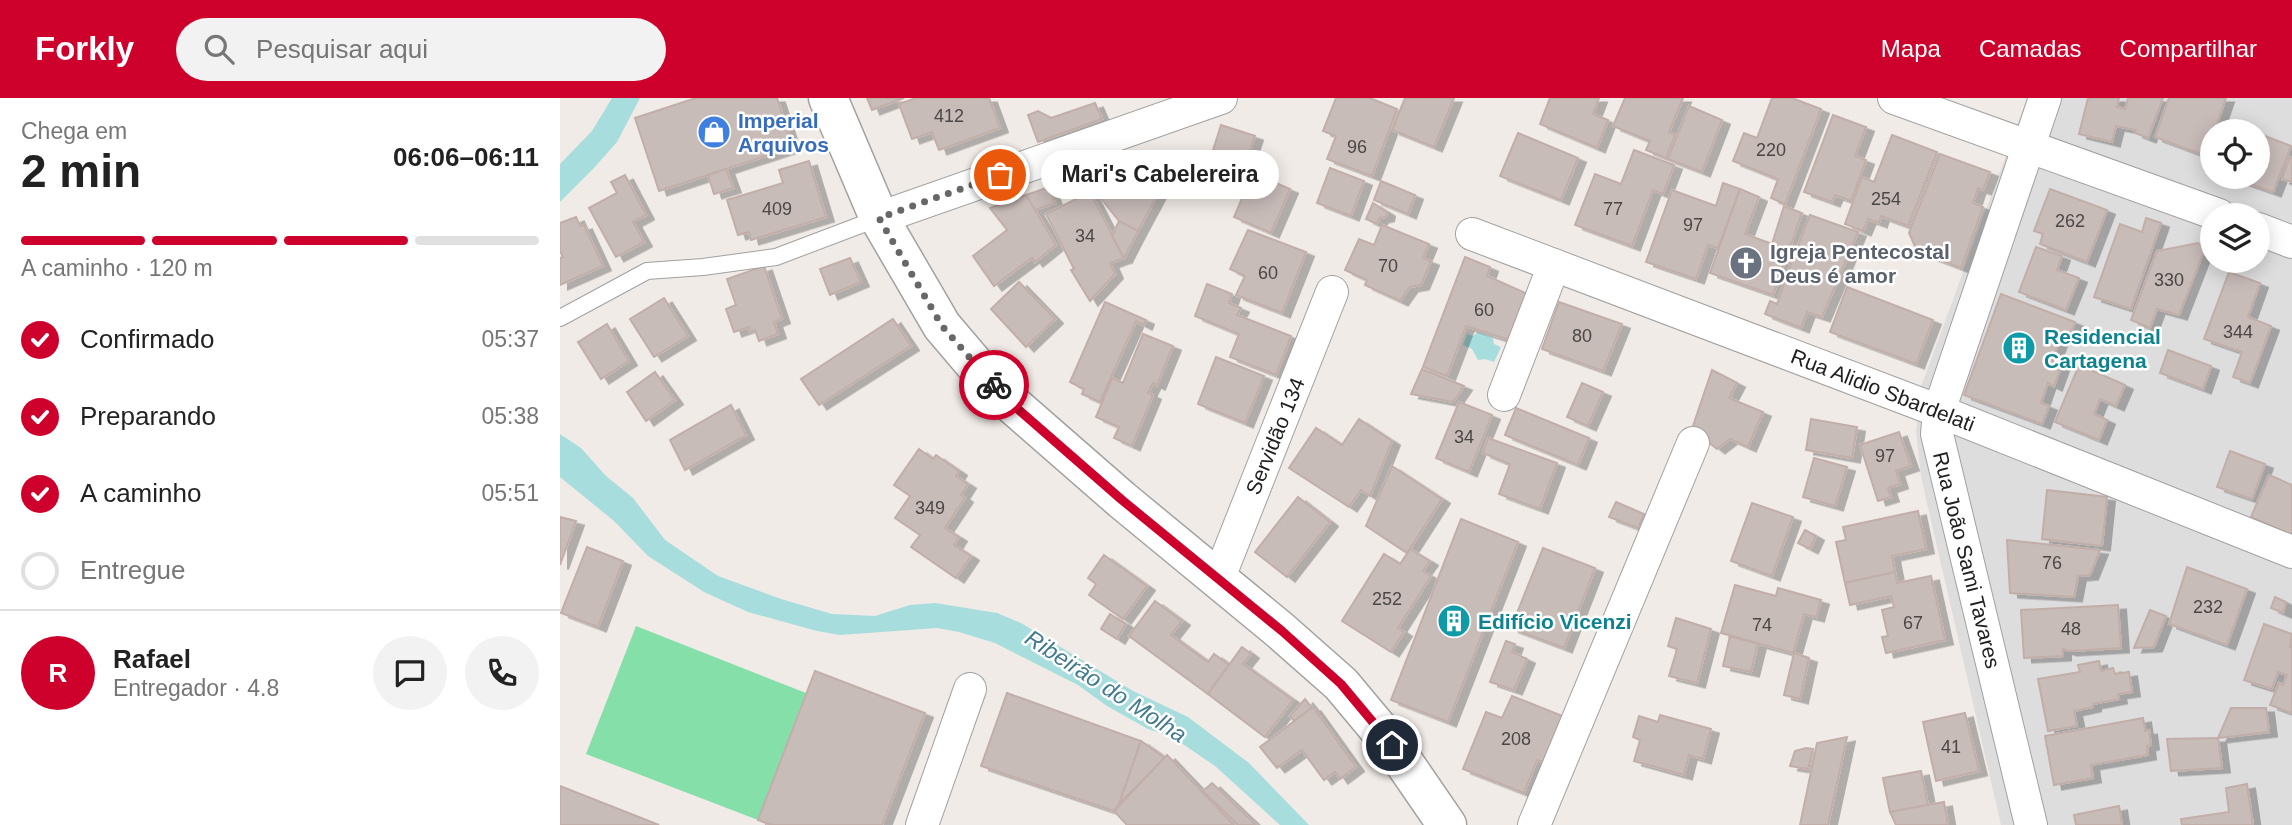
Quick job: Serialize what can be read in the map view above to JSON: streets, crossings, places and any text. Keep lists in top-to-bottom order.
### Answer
{
  "streets": {
    "street": ["Rua Alidio Sbardelati", "Servidão 134", "Rua João Sami Tavares"]
  },
  "crossings": [
    ["Rua Alidio Sbardelati", "Rua João Sami Tavares"]
  ],
  "water": ["Ribeirão do Molha"],
  "places": {
    "shop": ["Imperial Arquivos"],
    "other": ["Mari's Cabelereira"],
    "church": ["Igreja Pentecostal Deus é amor"],
    "building": ["Residencial Cartagena", "Edifício Vicenzi"]
  },
  "house_numbers": [
    "412",
    "96",
    "220",
    "254",
    "409",
    "77",
    "262",
    "97",
    "34",
    "70",
    "60",
    "330",
    "60",
    "344",
    "80",
    "34",
    "97",
    "349",
    "76",
    "252",
    "232",
    "67",
    "74",
    "48",
    "208",
    "41"
  ],
  "page": {
    "header": "Forkly",
    "search": "Pesquisar aqui",
    "nav": ["Mapa", "Camadas", "Compartilhar"],
    "heading": ["2 min", "Chega em", "06:06–06:11"],
    "panel": ["Rafael", "Entregador · 4.8"],
    "bubble": "Mari's Cabelereira",
    "bar": "A caminho · 120 m",
    "list": [
      ["Confirmado", "05:37"],
      ["Preparando", "05:38"],
      ["A caminho", "05:51"],
      "Entregue"
    ],
    "round": "R"
  }
}
